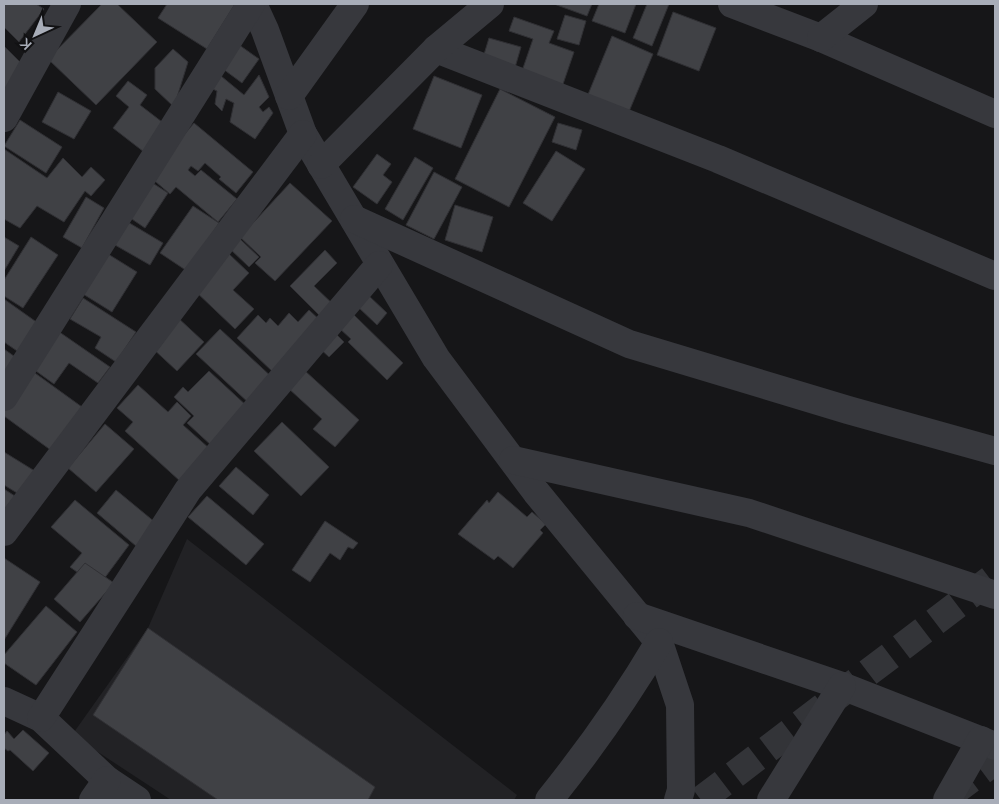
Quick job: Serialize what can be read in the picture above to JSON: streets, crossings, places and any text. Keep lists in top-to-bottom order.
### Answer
{
  "north": "bottom left"
}
